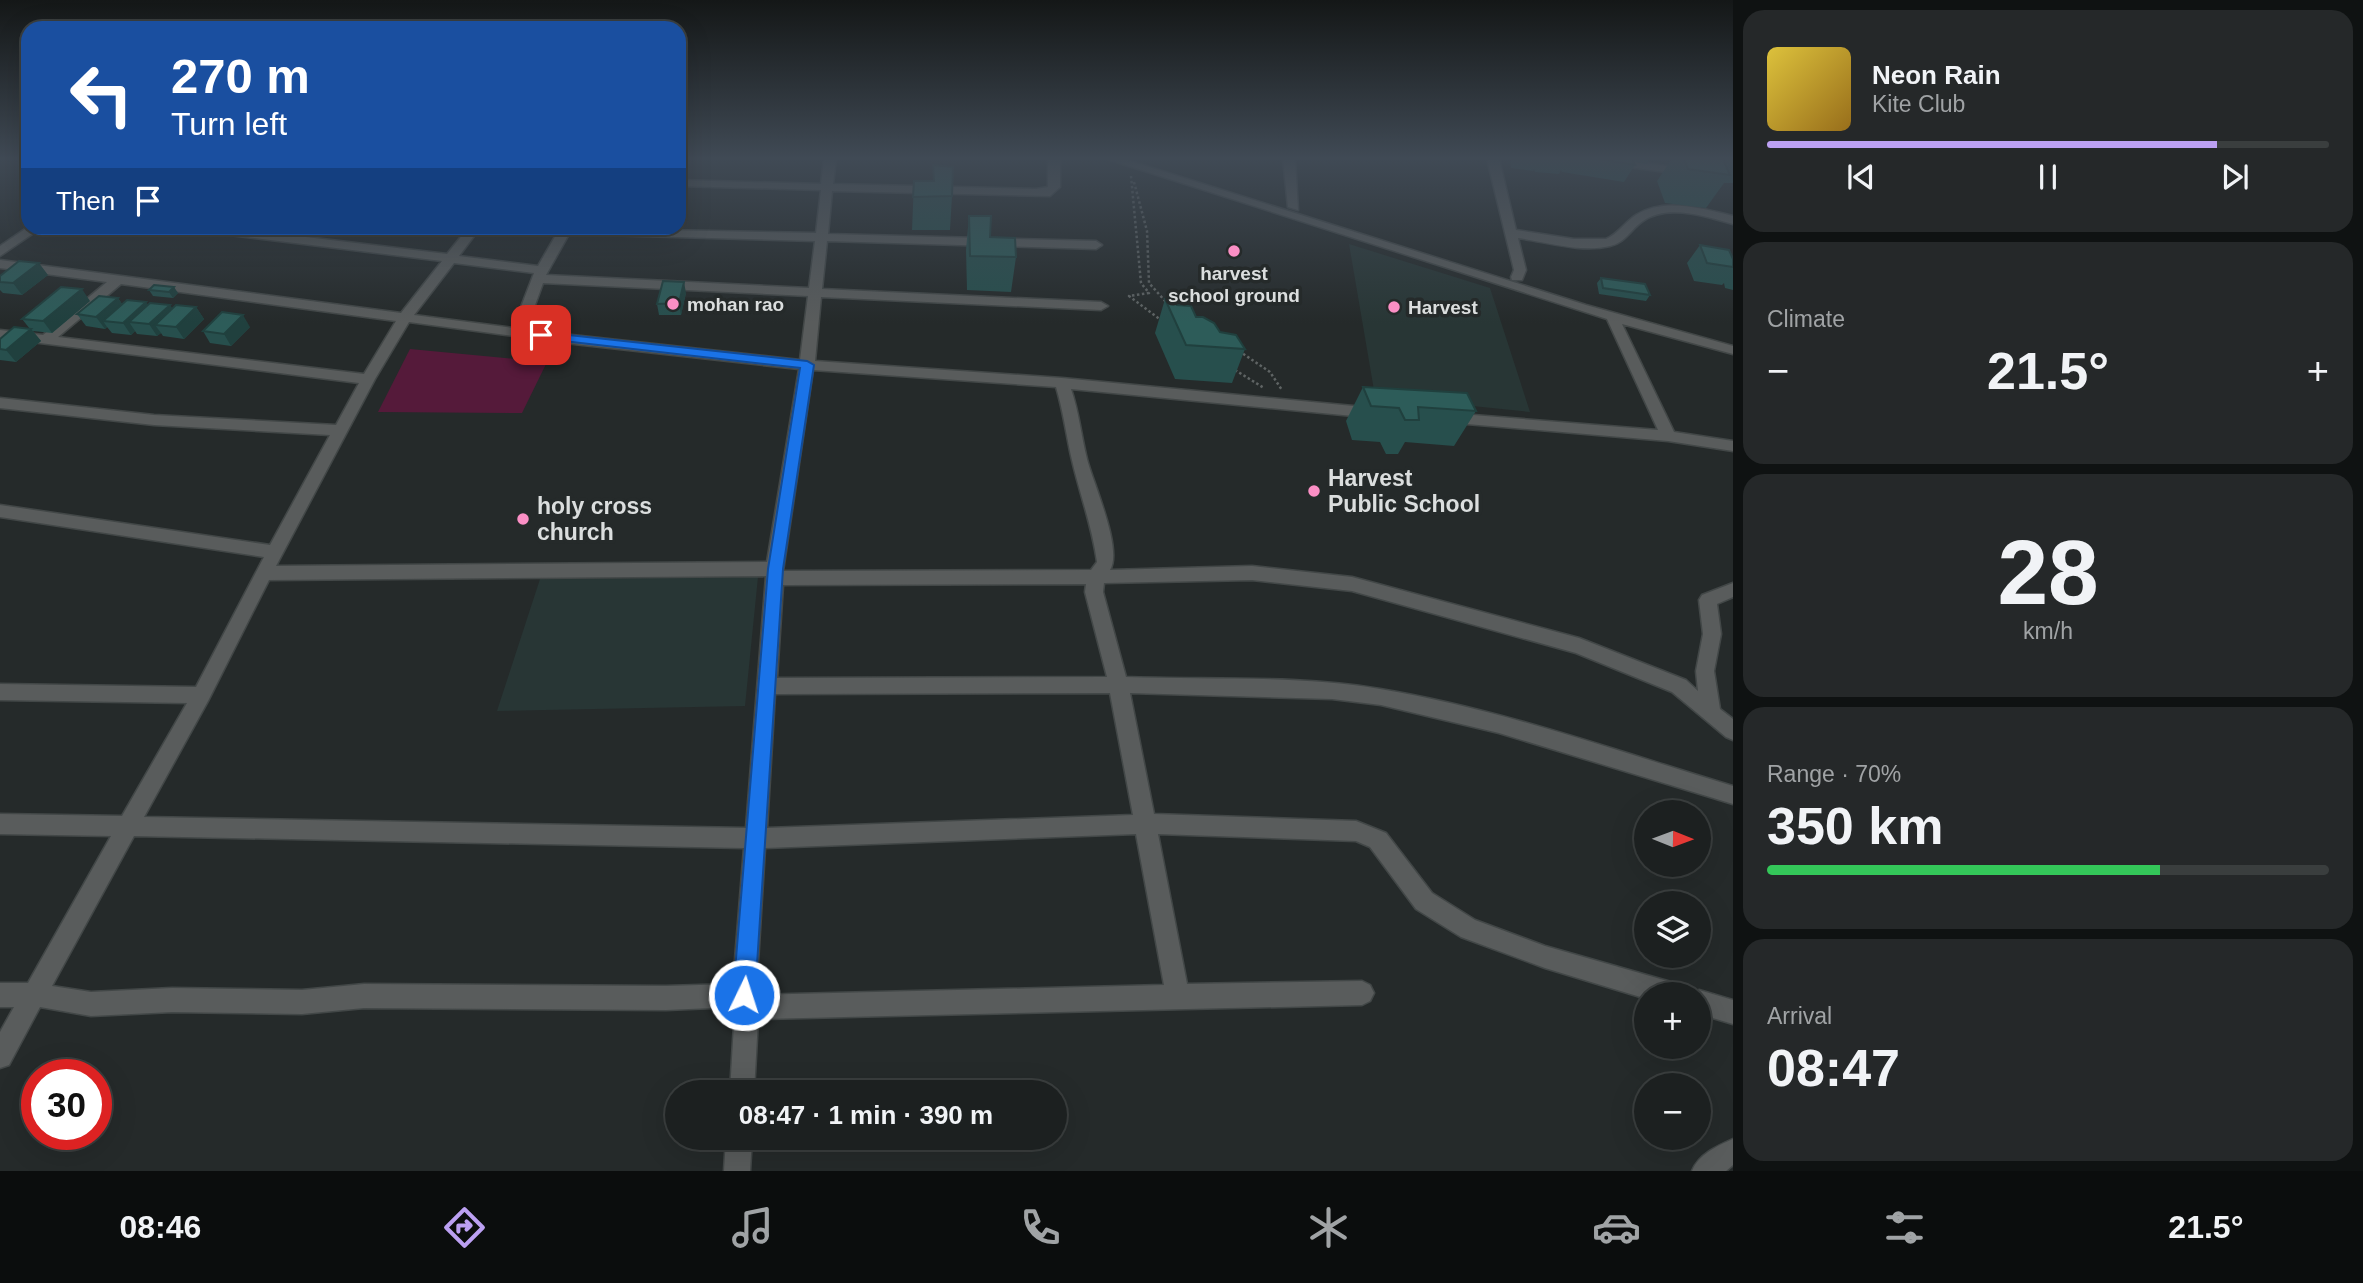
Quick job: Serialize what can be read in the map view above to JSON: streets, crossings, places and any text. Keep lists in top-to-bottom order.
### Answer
{
  "places": [
    "harvest school ground",
    "mohan rao",
    "Harvest",
    "Harvest Public School",
    "holy cross church"
  ],
  "north": "right",
  "page": {
    "turn": ["270 m", "Turn left"],
    "song": ["Neon Rain", "Kite Club"],
    "then": "Then",
    "tile": [
      "Climate",
      ["28", "km/h"],
      ["Range · 70%", "350 km"],
      ["Arrival", "08:47"]
    ],
    "heat": ["−", "21.5°", "+"],
    "map_buttons": ["+", "−"],
    "limit": "30",
    "trip": "08:47 · 1 min · 390 m",
    "tabs": ["08:46", "21.5°"]
  }
}
